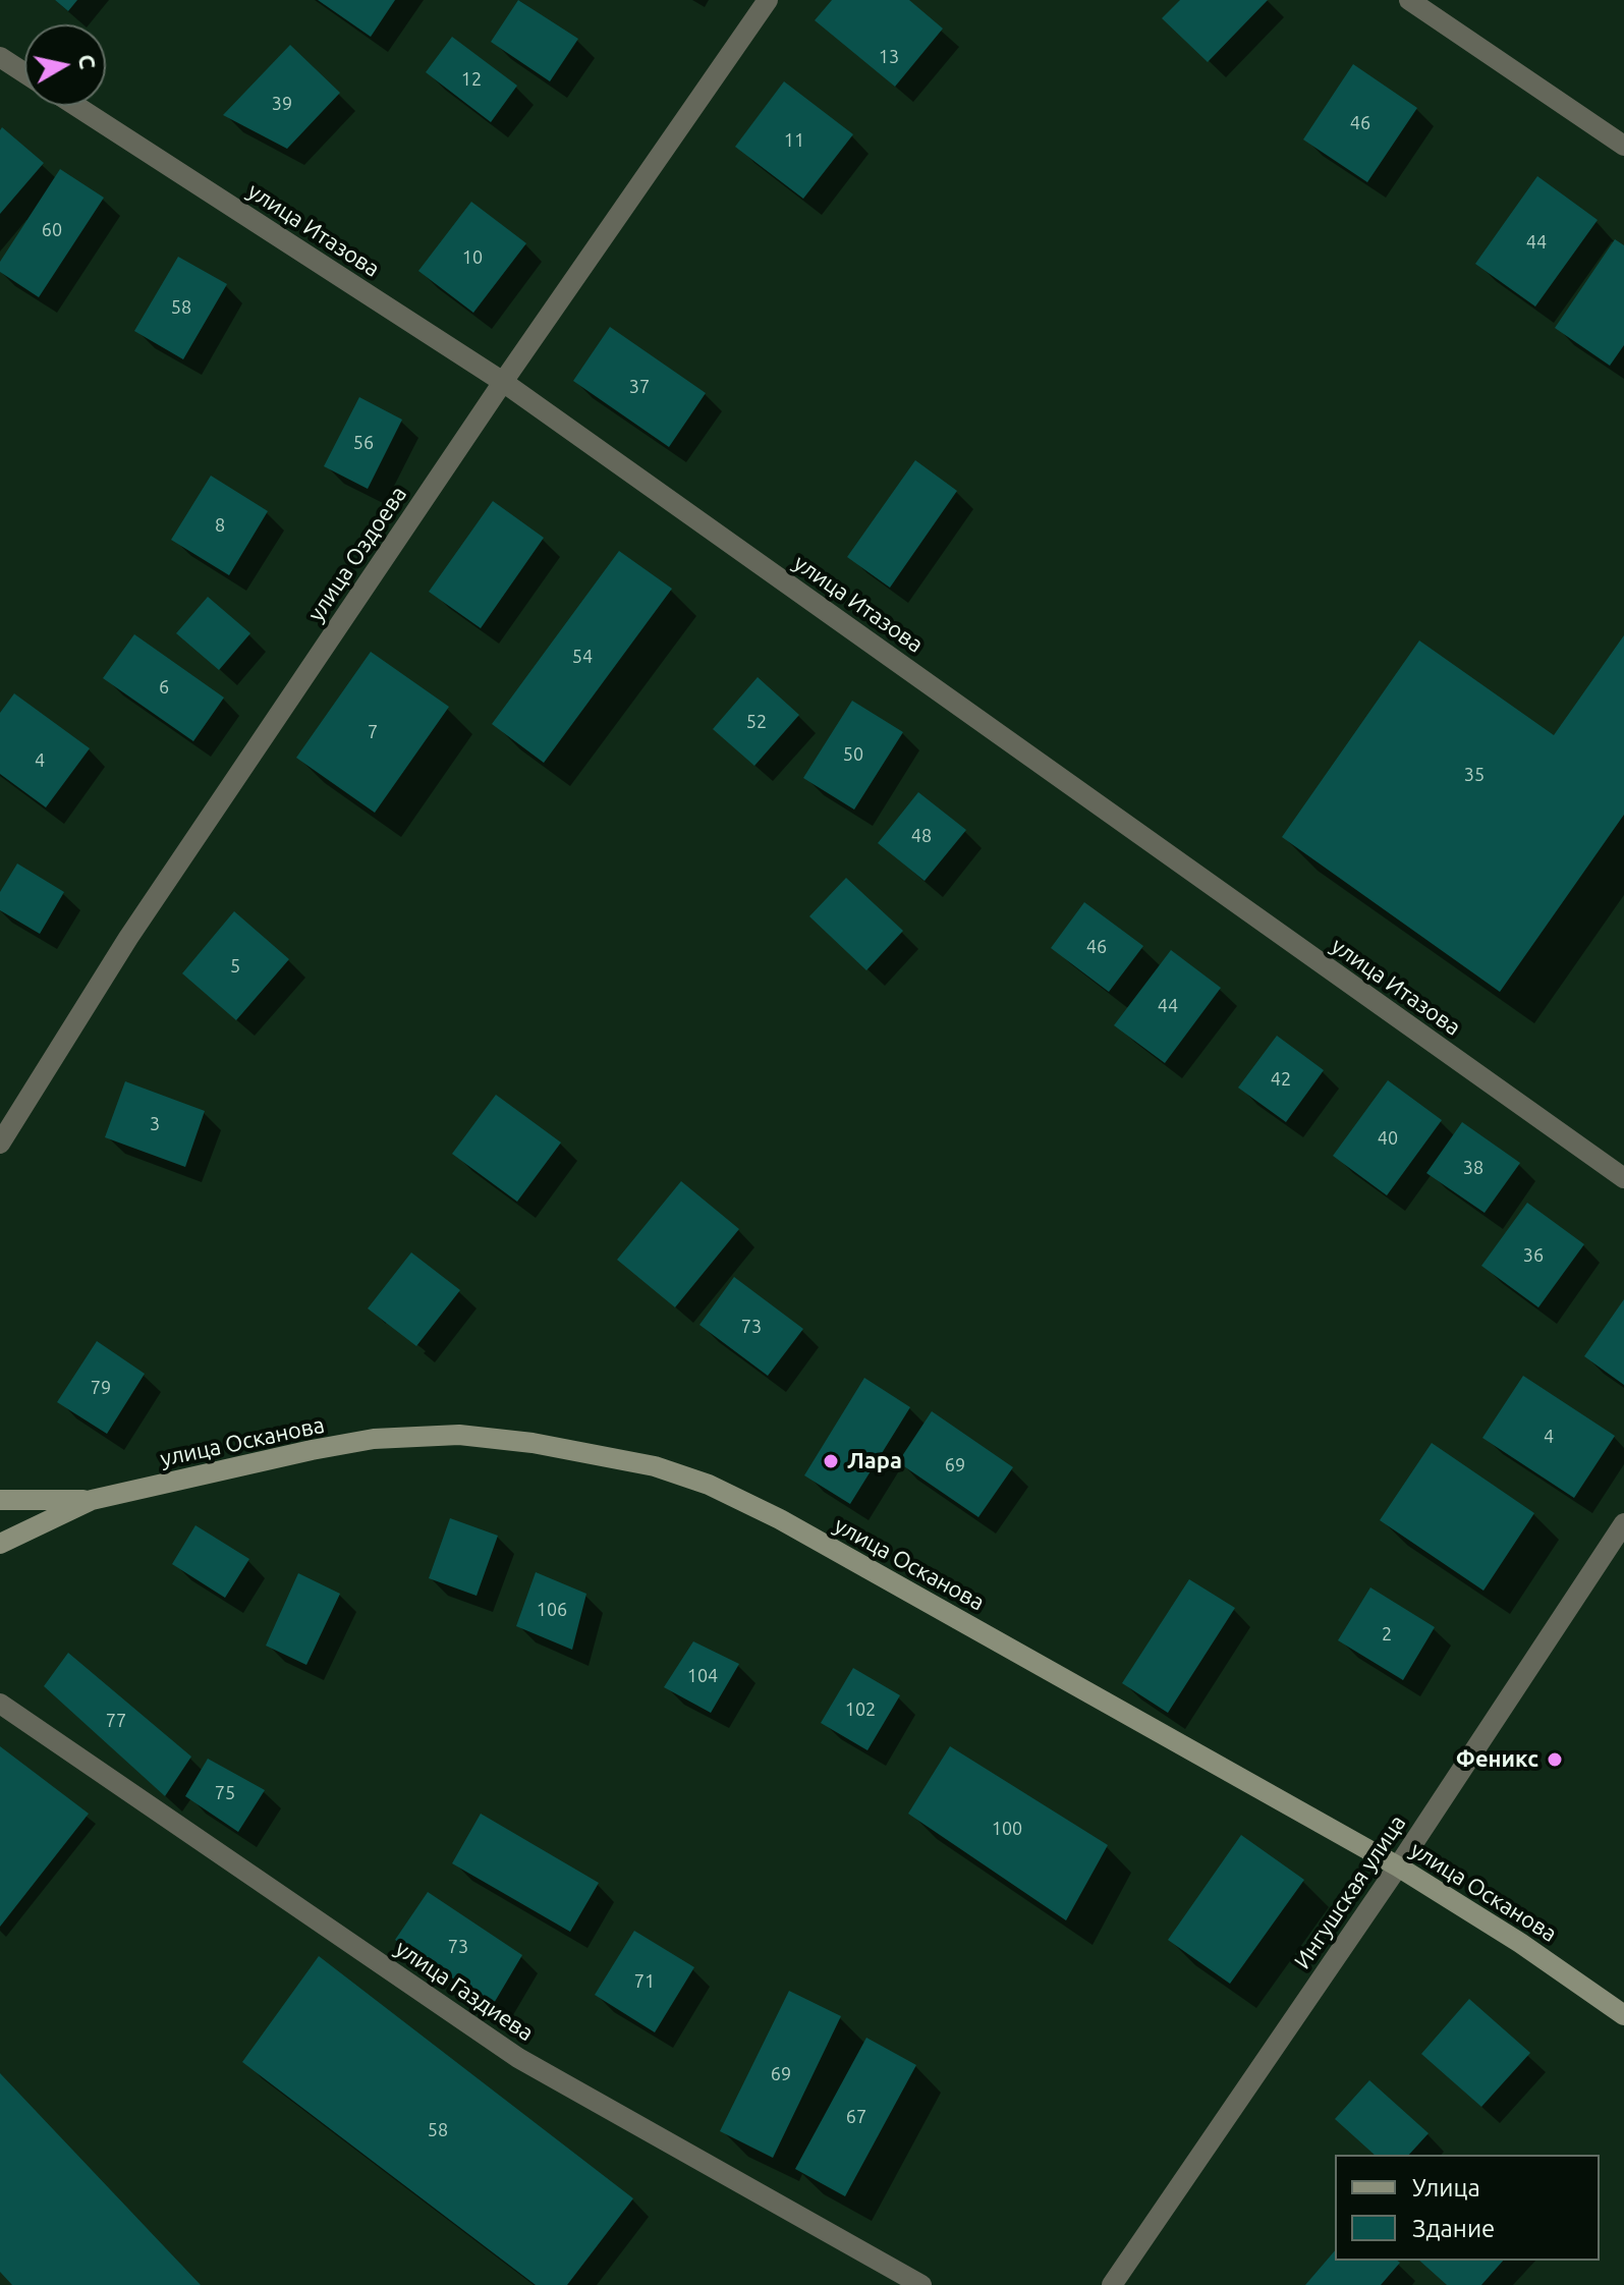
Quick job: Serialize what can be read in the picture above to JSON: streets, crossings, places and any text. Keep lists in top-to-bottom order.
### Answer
{
  "streets": {
    "main road": ["улица Осканова"],
    "street": [
      "улица Итазова",
      "улица Оздоева",
      "Ингушская улица",
      "улица Газдиева"
    ]
  },
  "crossings": [
    ["улица Итазова", "улица Оздоева"],
    ["улица Осканова", "Ингушская улица"]
  ],
  "places": ["Лара", "Феникс"],
  "house_numbers": [
    "13",
    "12",
    "39",
    "46",
    "11",
    "60",
    "44",
    "10",
    "58",
    "37",
    "56",
    "8",
    "54",
    "6",
    "52",
    "7",
    "50",
    "4",
    "35",
    "48",
    "46",
    "5",
    "44",
    "42",
    "3",
    "40",
    "38",
    "36",
    "73",
    "79",
    "4",
    "69",
    "106",
    "2",
    "104",
    "102",
    "77",
    "75",
    "100",
    "73",
    "71",
    "69",
    "67",
    "58"
  ],
  "legend": ["Улица", "Здание"],
  "north": "right"
}
